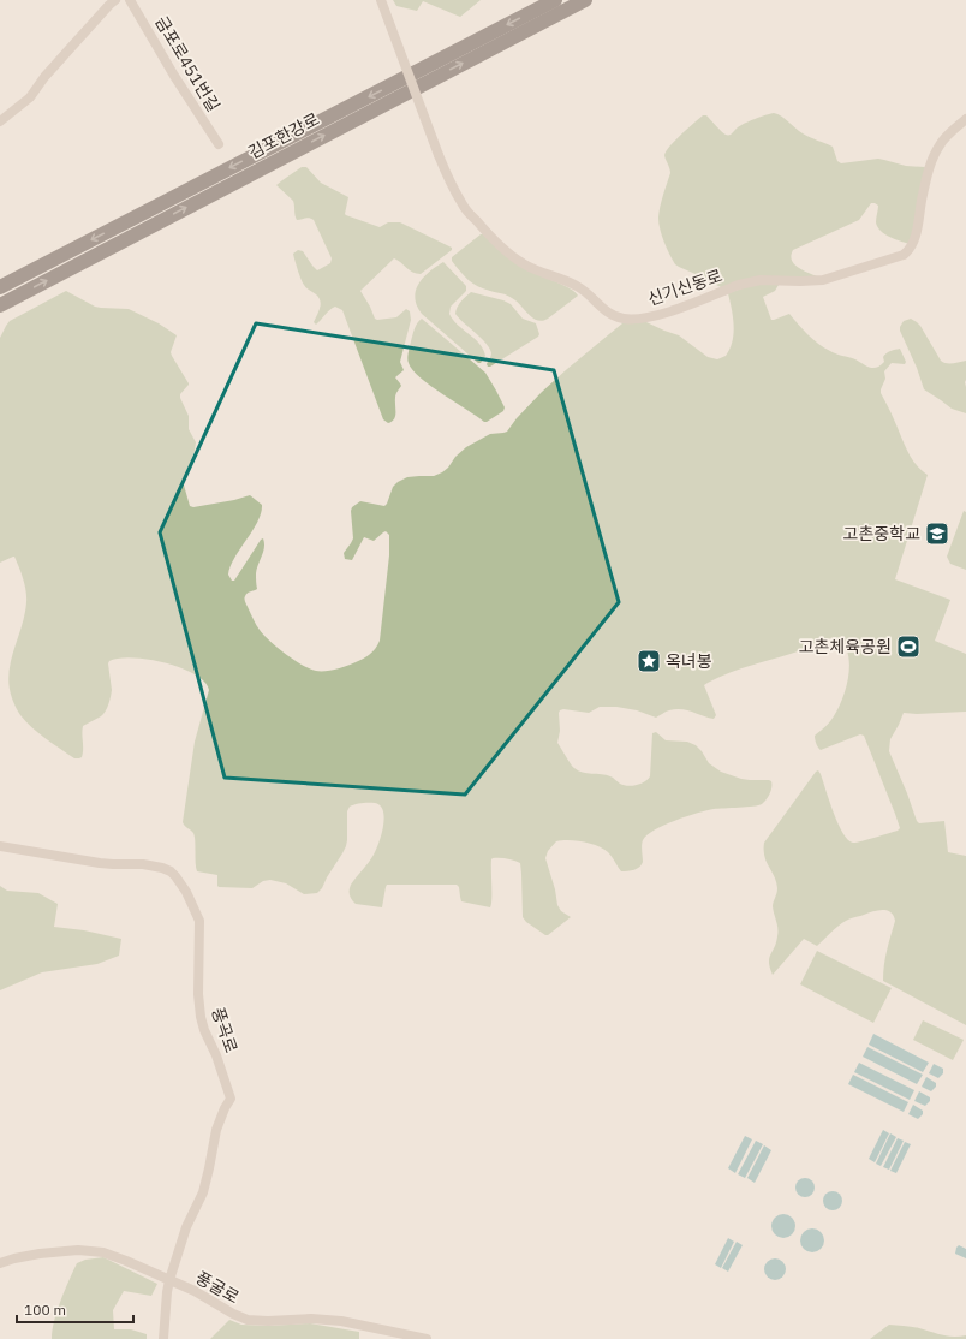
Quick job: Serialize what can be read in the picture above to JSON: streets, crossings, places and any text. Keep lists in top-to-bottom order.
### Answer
{
  "streets": {
    "highway": ["김포한강로"],
    "street": [
      "금포로451번길",
      "신기신동로",
      "풍곡로",
      "풍굴로"
    ]
  },
  "crossings": [
    ["풍곡로", "풍굴로"]
  ],
  "places": {
    "school or university": ["고촌중학교"],
    "sports": ["고촌체육공원"],
    "place": ["옥녀봉"]
  },
  "scale_bar": "100 m"
}
